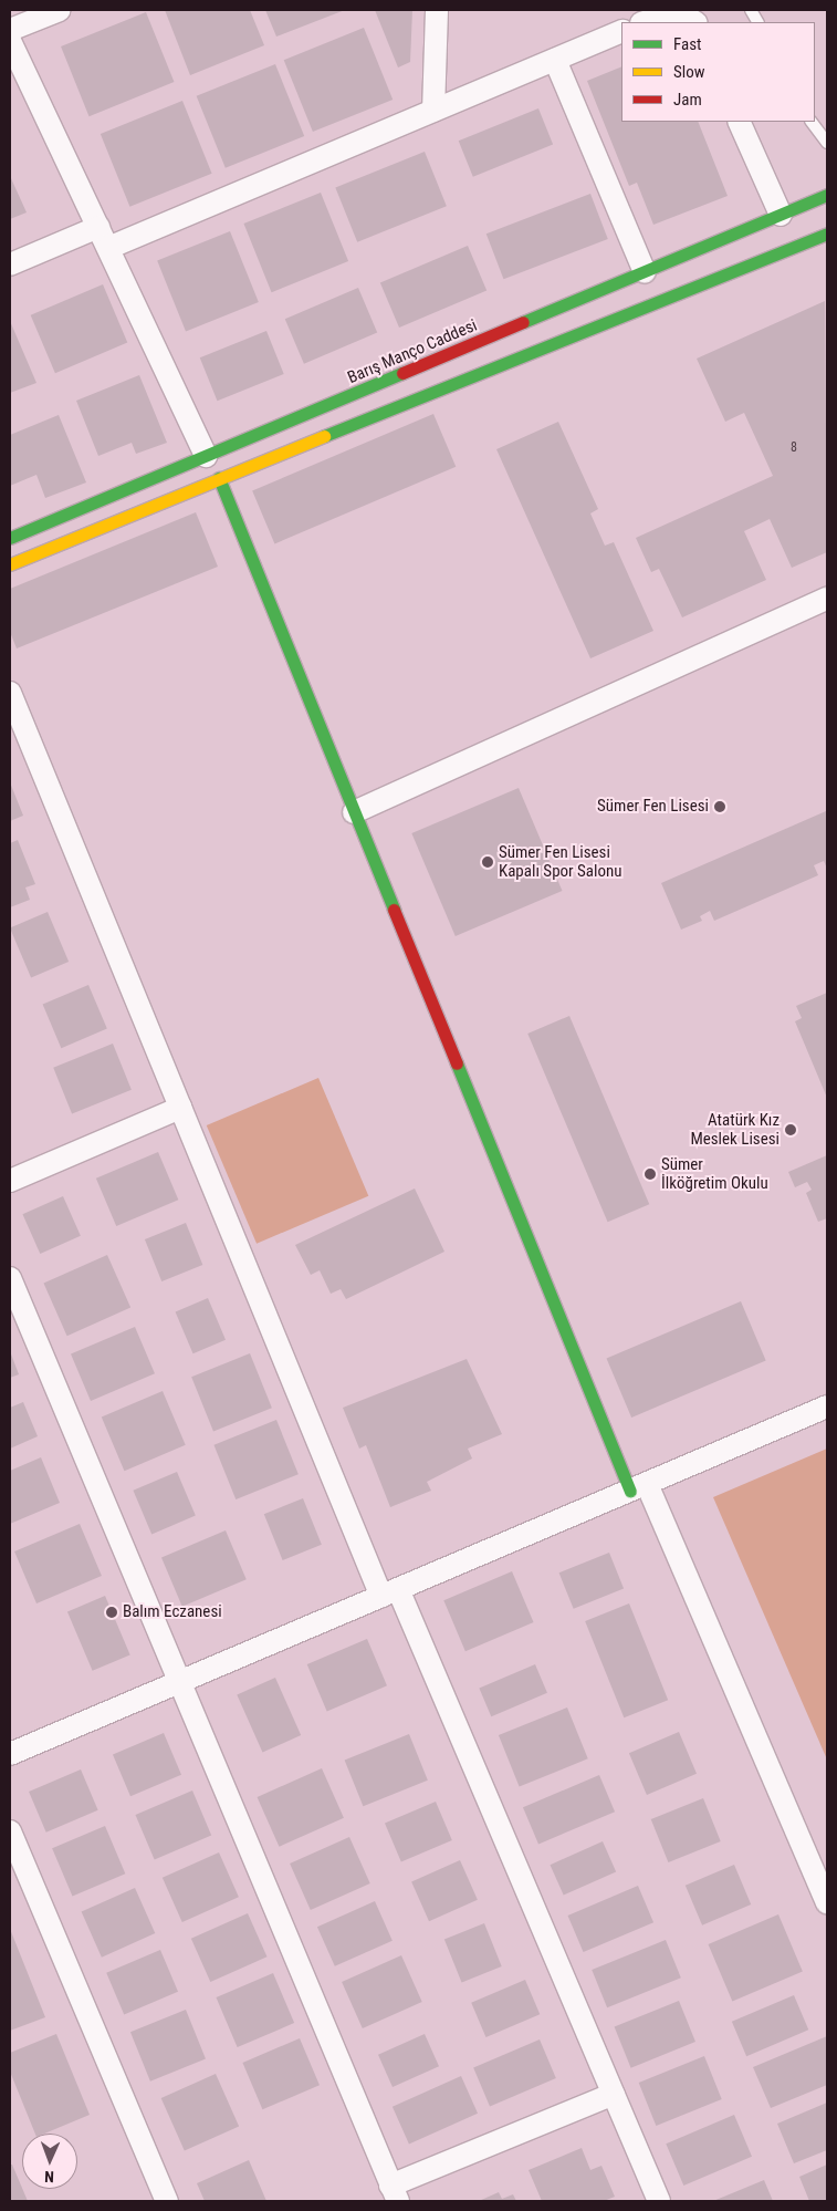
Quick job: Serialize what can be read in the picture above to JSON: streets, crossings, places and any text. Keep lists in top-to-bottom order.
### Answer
{
  "streets": {
    "street": ["Barış Manço Caddesi"]
  },
  "places": [
    "Sümer Fen Lisesi",
    "Sümer Fen Lisesi Kapalı Spor Salonu",
    "Atatürk Kız Meslek Lisesi",
    "Sümer İlköğretim Okulu",
    "Balım Eczanesi"
  ],
  "house_numbers": ["8"],
  "legend": ["Fast", "Slow", "Jam"],
  "north": "bottom"
}
